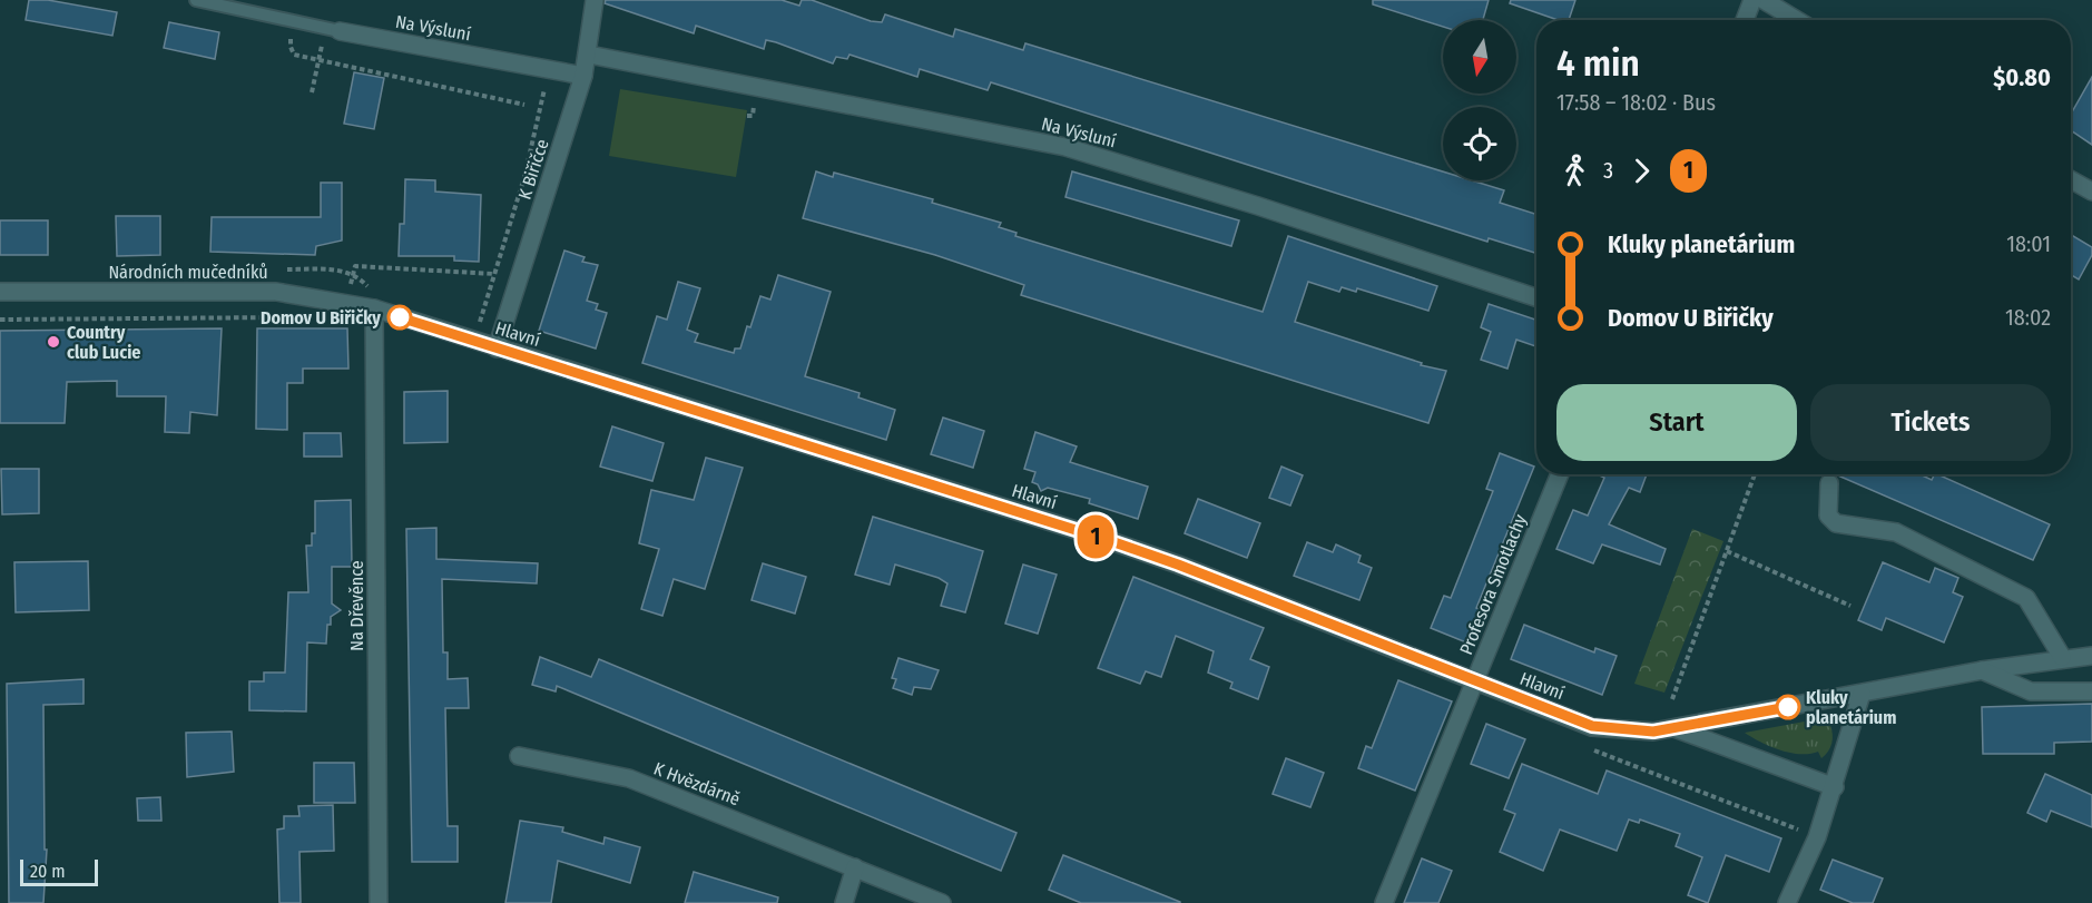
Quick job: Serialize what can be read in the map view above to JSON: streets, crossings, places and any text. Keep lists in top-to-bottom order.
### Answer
{
  "streets": {
    "street": [
      "Na Výsluní",
      "K Biřičce",
      "Národních mučedníků",
      "Hlavní",
      "Profesora Smotlachy",
      "Na Dřevěnce",
      "K Hvězdárně"
    ]
  },
  "crossings": [
    ["Na Výsluní", "K Biřičce"],
    ["K Biřičce", "Hlavní"],
    ["Národních mučedníků", "Hlavní"],
    ["Národních mučedníků", "Na Dřevěnce"],
    ["Hlavní", "Profesora Smotlachy"],
    ["Hlavní", "Na Dřevěnce"]
  ],
  "places": ["Domov U Biřičky", "Country club Lucie", "Kluky planetárium"],
  "lines": ["bus line 1"],
  "scale_bar": "20 m",
  "north": "bottom",
  "page": {
    "on_map": "1",
    "heading": ["4 min", "17:58 – 18:02 · Bus", "$0.80"],
    "legs": ["3", "1"],
    "list": [
      {
        "name": "Kluky planetárium",
        "value": "18:01"
      },
      {
        "name": "Domov U Biřičky",
        "value": "18:02"
      }
    ],
    "buttons": ["Start", "Tickets"],
    "scale": "20 m"
  }
}
